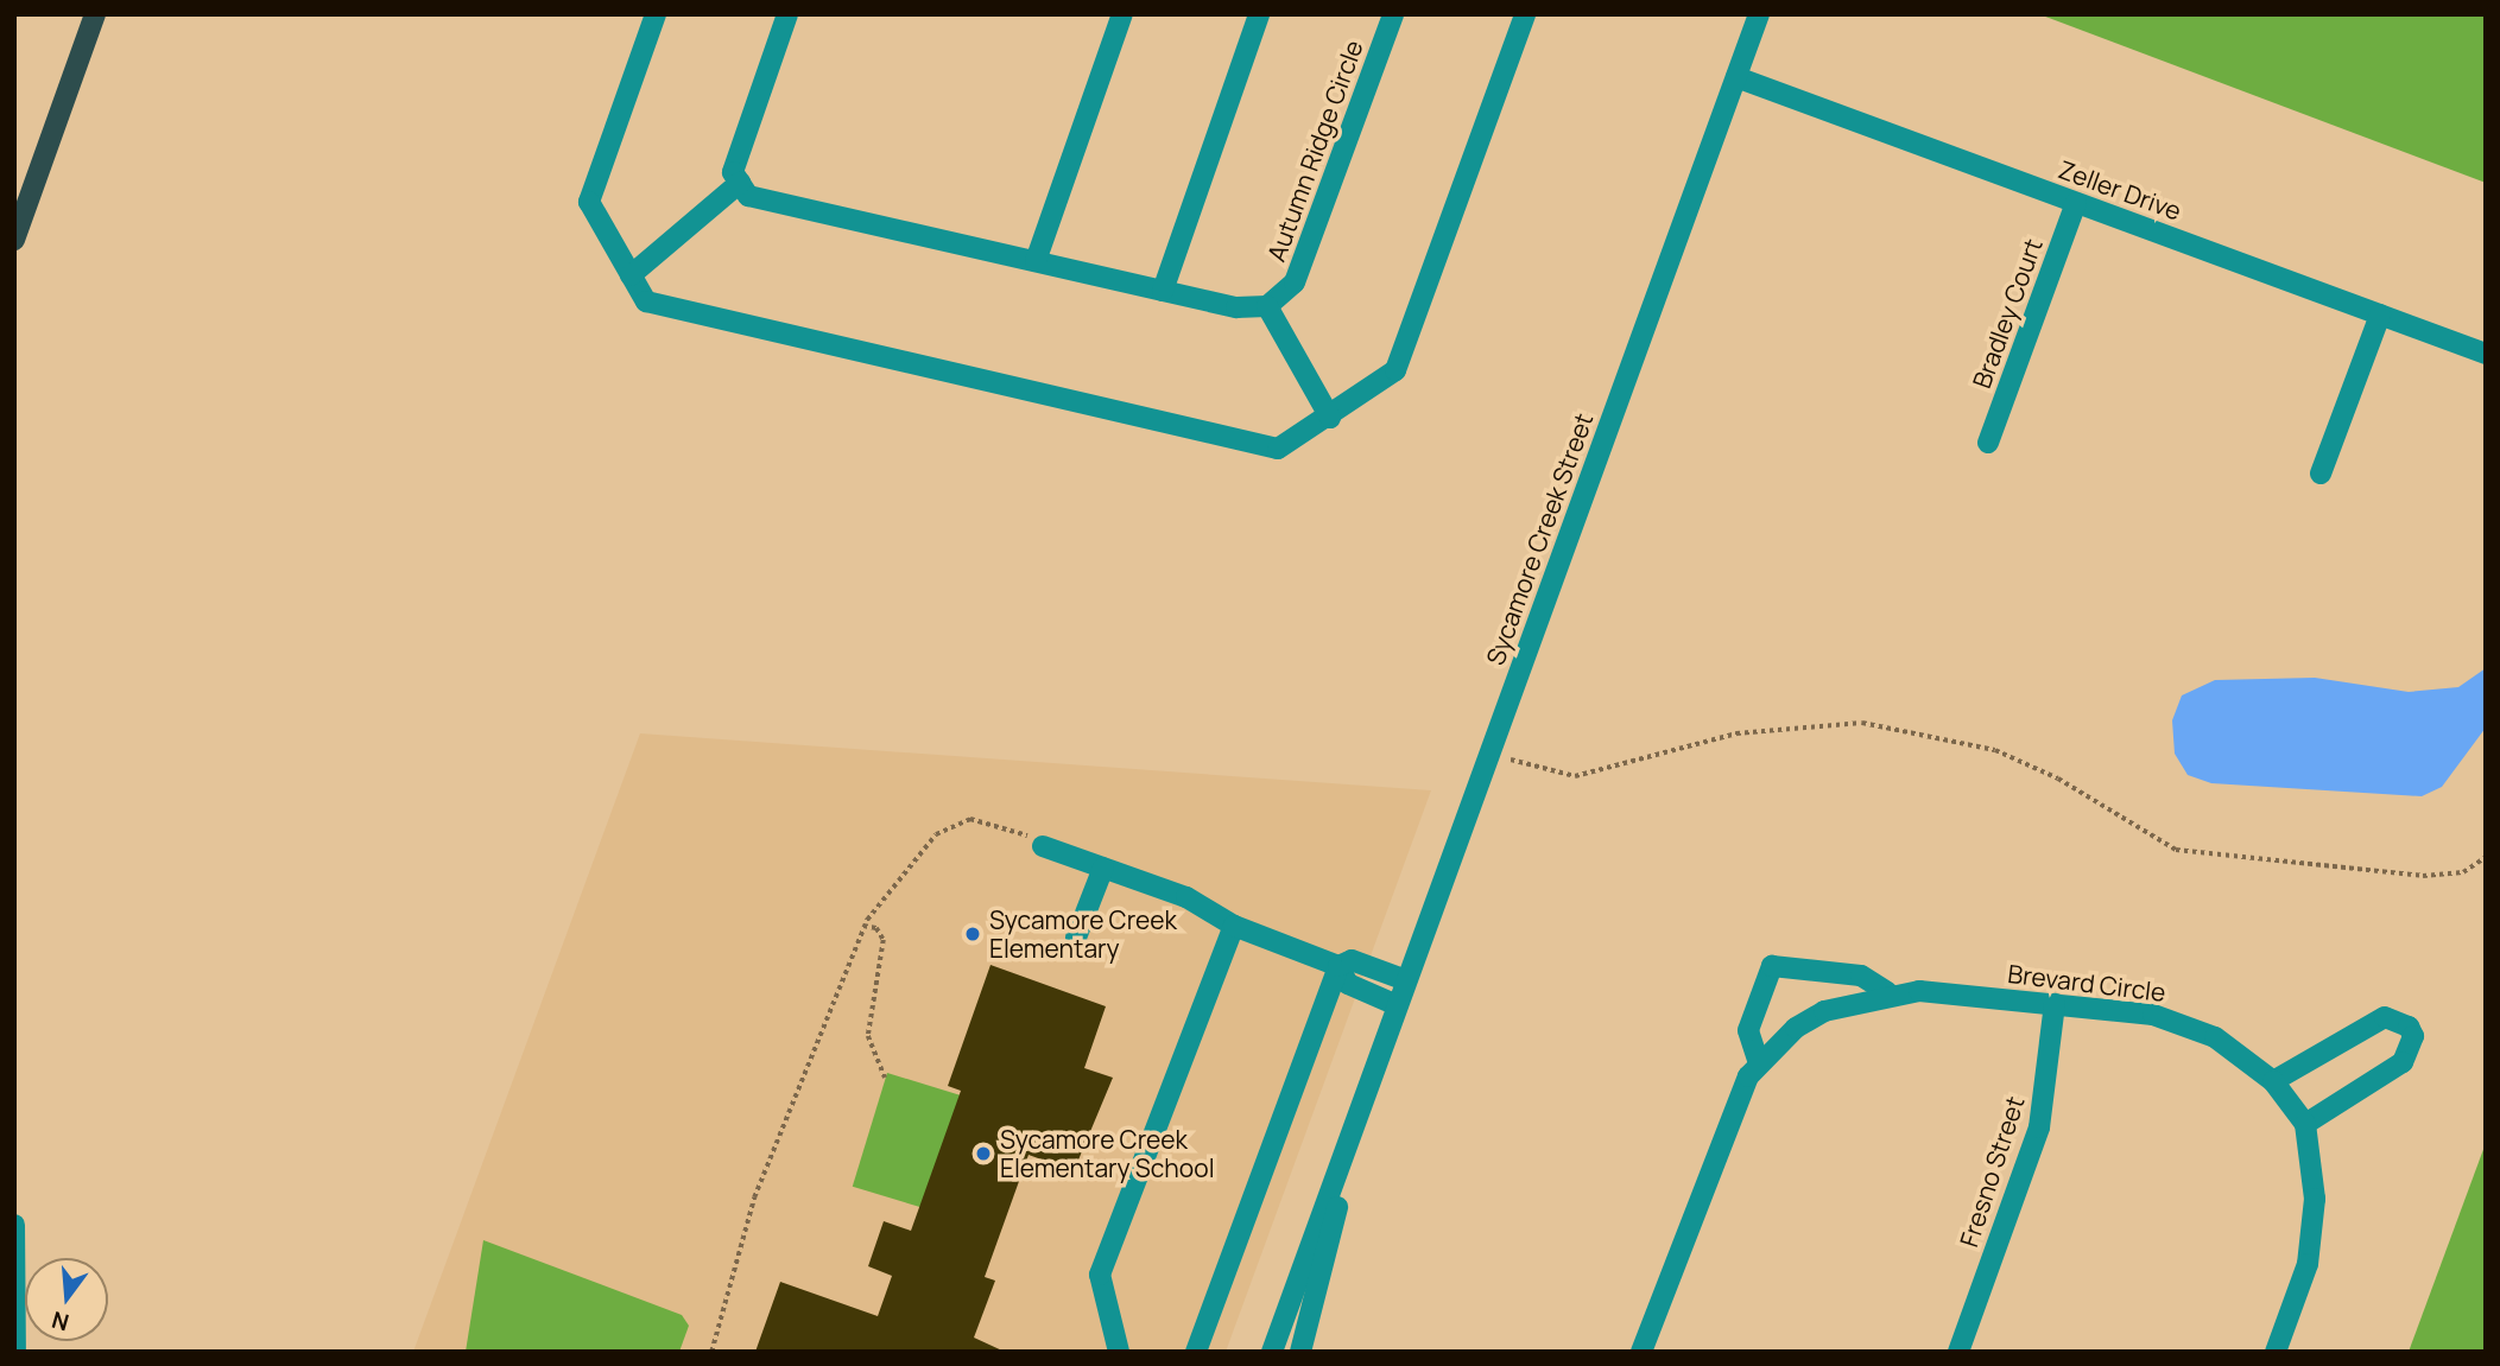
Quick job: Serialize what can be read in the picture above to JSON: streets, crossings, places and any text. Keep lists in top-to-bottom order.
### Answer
{
  "streets": {
    "street": [
      "Autumn Ridge Circle",
      "Zeller Drive",
      "Bradley Court",
      "Sycamore Creek Street",
      "Brevard Circle",
      "Fresno Street"
    ]
  },
  "crossings": [
    ["Zeller Drive", "Bradley Court"],
    ["Zeller Drive", "Sycamore Creek Street"],
    ["Brevard Circle", "Fresno Street"]
  ],
  "places": ["Sycamore Creek Elementary", "Sycamore Creek Elementary School"],
  "north": "bottom"
}
